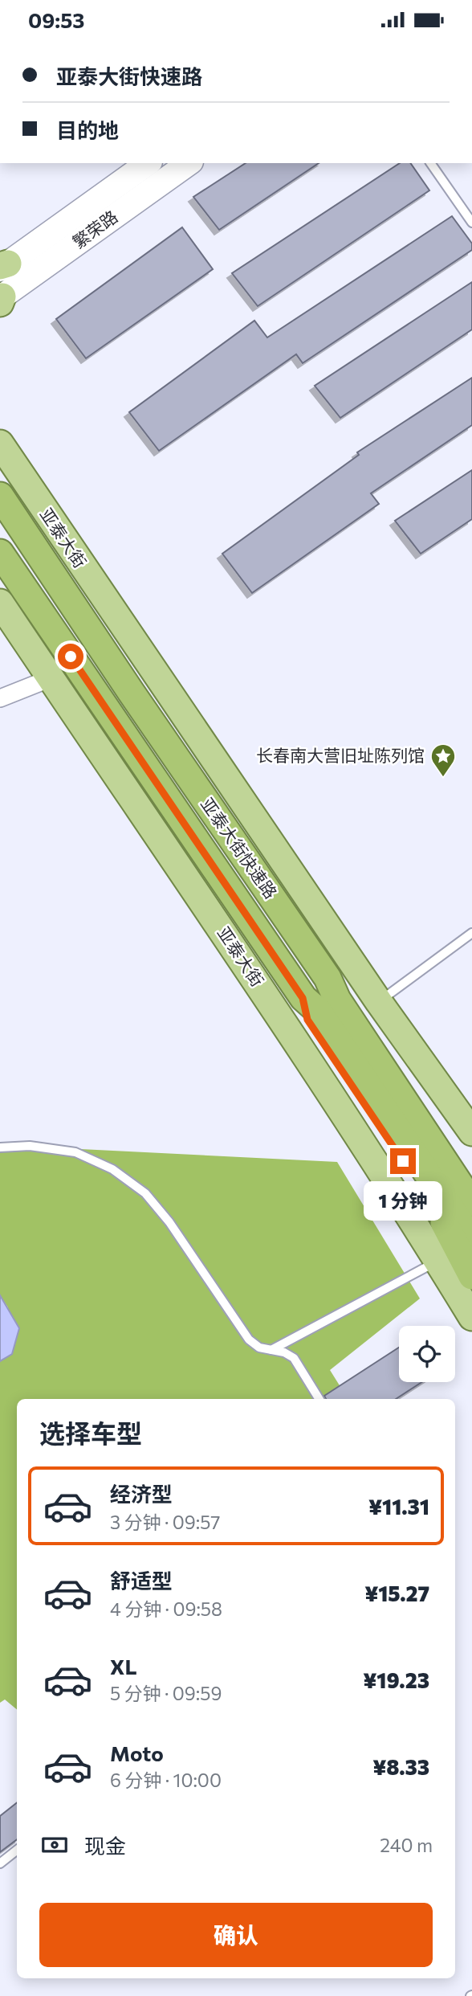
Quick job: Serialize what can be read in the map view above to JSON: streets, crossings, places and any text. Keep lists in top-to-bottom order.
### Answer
{
  "streets": {
    "highway": ["亚泰大街快速路"],
    "main road": ["繁荣路", "亚泰大街"]
  },
  "places": {
    "place": ["长春南大营旧址陈列馆"]
  },
  "page": {
    "status": "09:53",
    "banner": ["亚泰大街快速路", "目的地"],
    "bubble": "1 分钟",
    "heading": "选择车型",
    "list": [
      {
        "name": "经济型",
        "note": "3 分钟 · 09:57",
        "value": "¥11.31"
      },
      {
        "name": "舒适型",
        "note": "4 分钟 · 09:58",
        "value": "¥15.27"
      },
      {
        "name": "XL",
        "note": "5 分钟 · 09:59",
        "value": "¥19.23"
      },
      {
        "name": "Moto",
        "note": "6 分钟 · 10:00",
        "value": "¥8.33"
      }
    ],
    "pay": ["现金", "240 m"],
    "buttons": "确认"
  }
}
